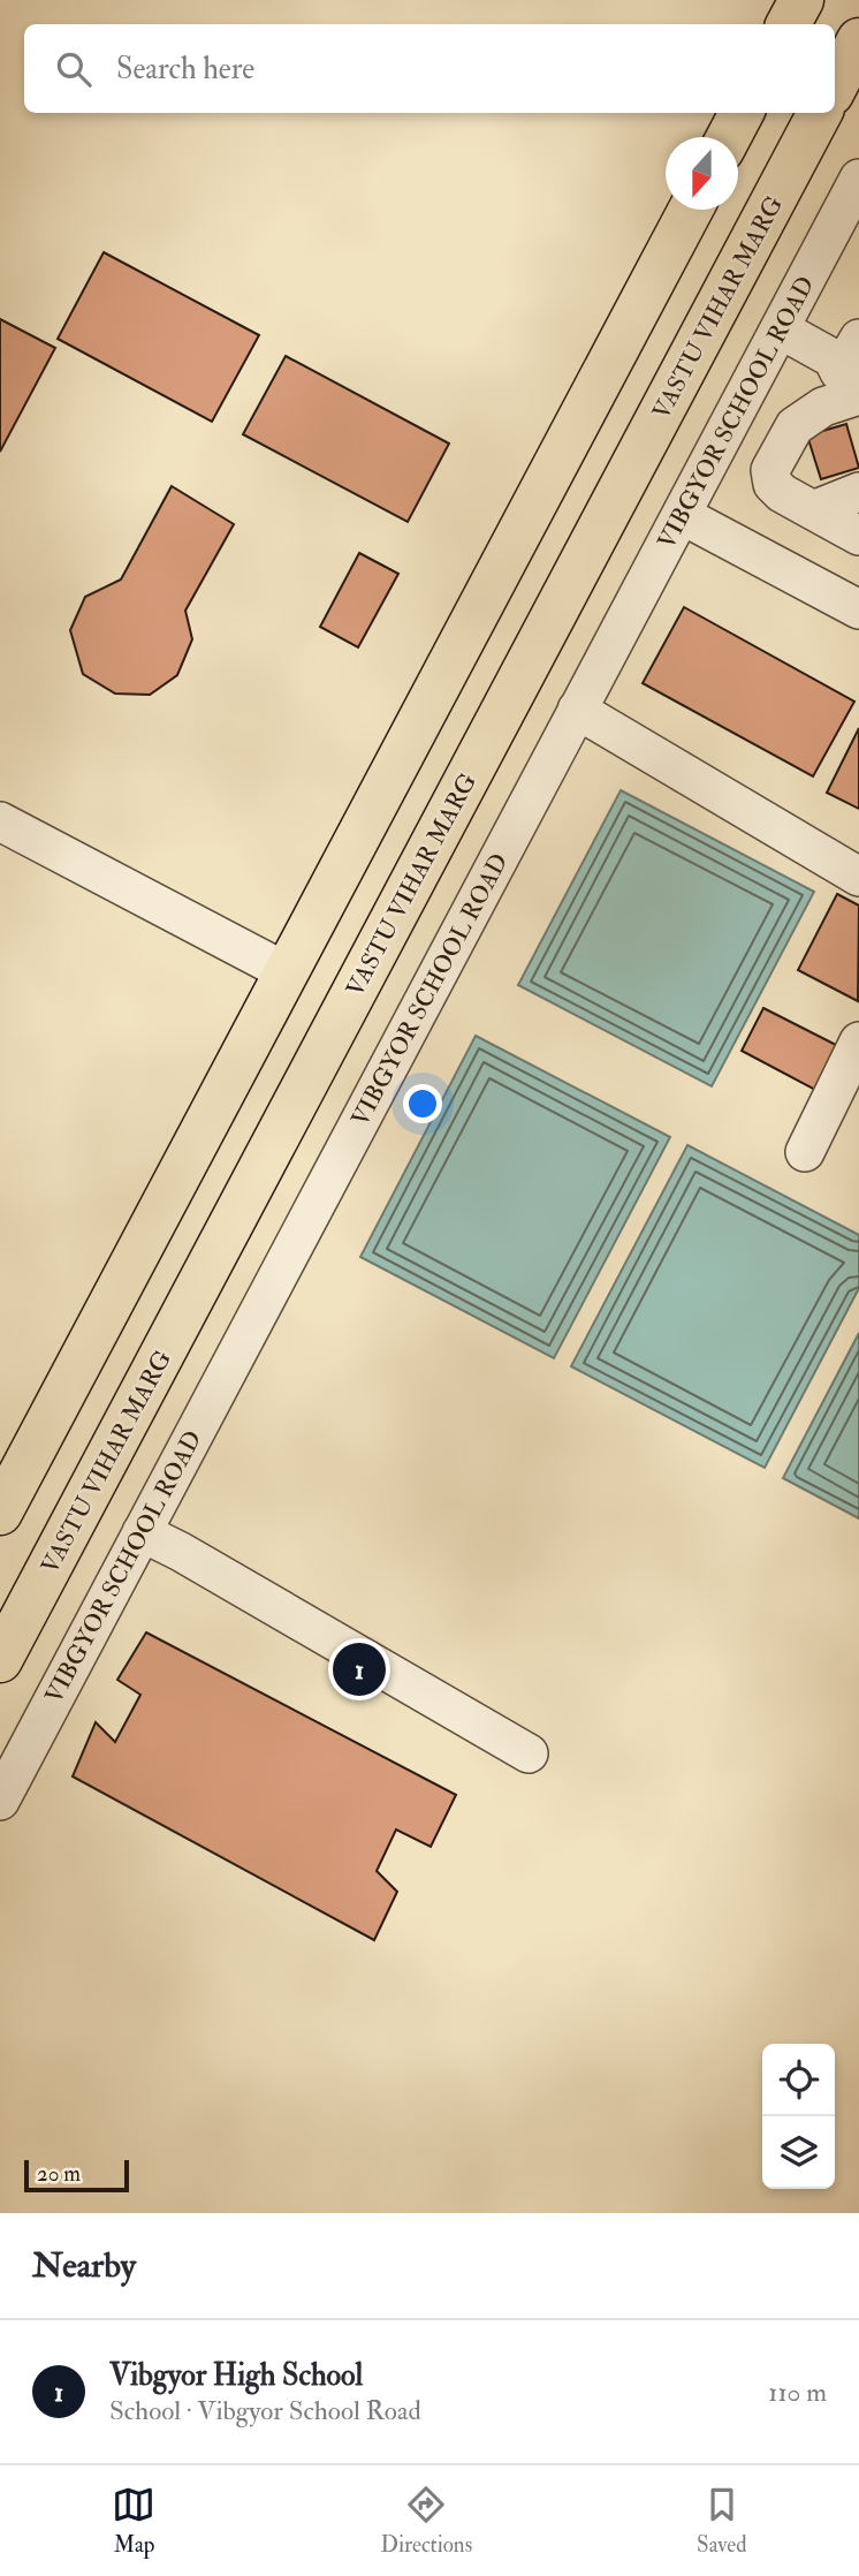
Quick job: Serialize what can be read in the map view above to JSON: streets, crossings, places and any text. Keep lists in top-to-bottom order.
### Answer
{
  "streets": {
    "main road": ["VASTU VIHAR MARG"],
    "street": ["VIBGYOR SCHOOL ROAD"]
  },
  "scale_bar": "20 m",
  "north": "bottom",
  "page": {
    "search": "Search here",
    "pins": "1",
    "scale": "20 m",
    "heading": "Nearby",
    "list": [
      {
        "mark": "1",
        "name": "Vibgyor High School",
        "note": "School · Vibgyor School Road",
        "value": "110 m"
      }
    ],
    "nav": ["Map", "Directions", "Saved"]
  }
}
